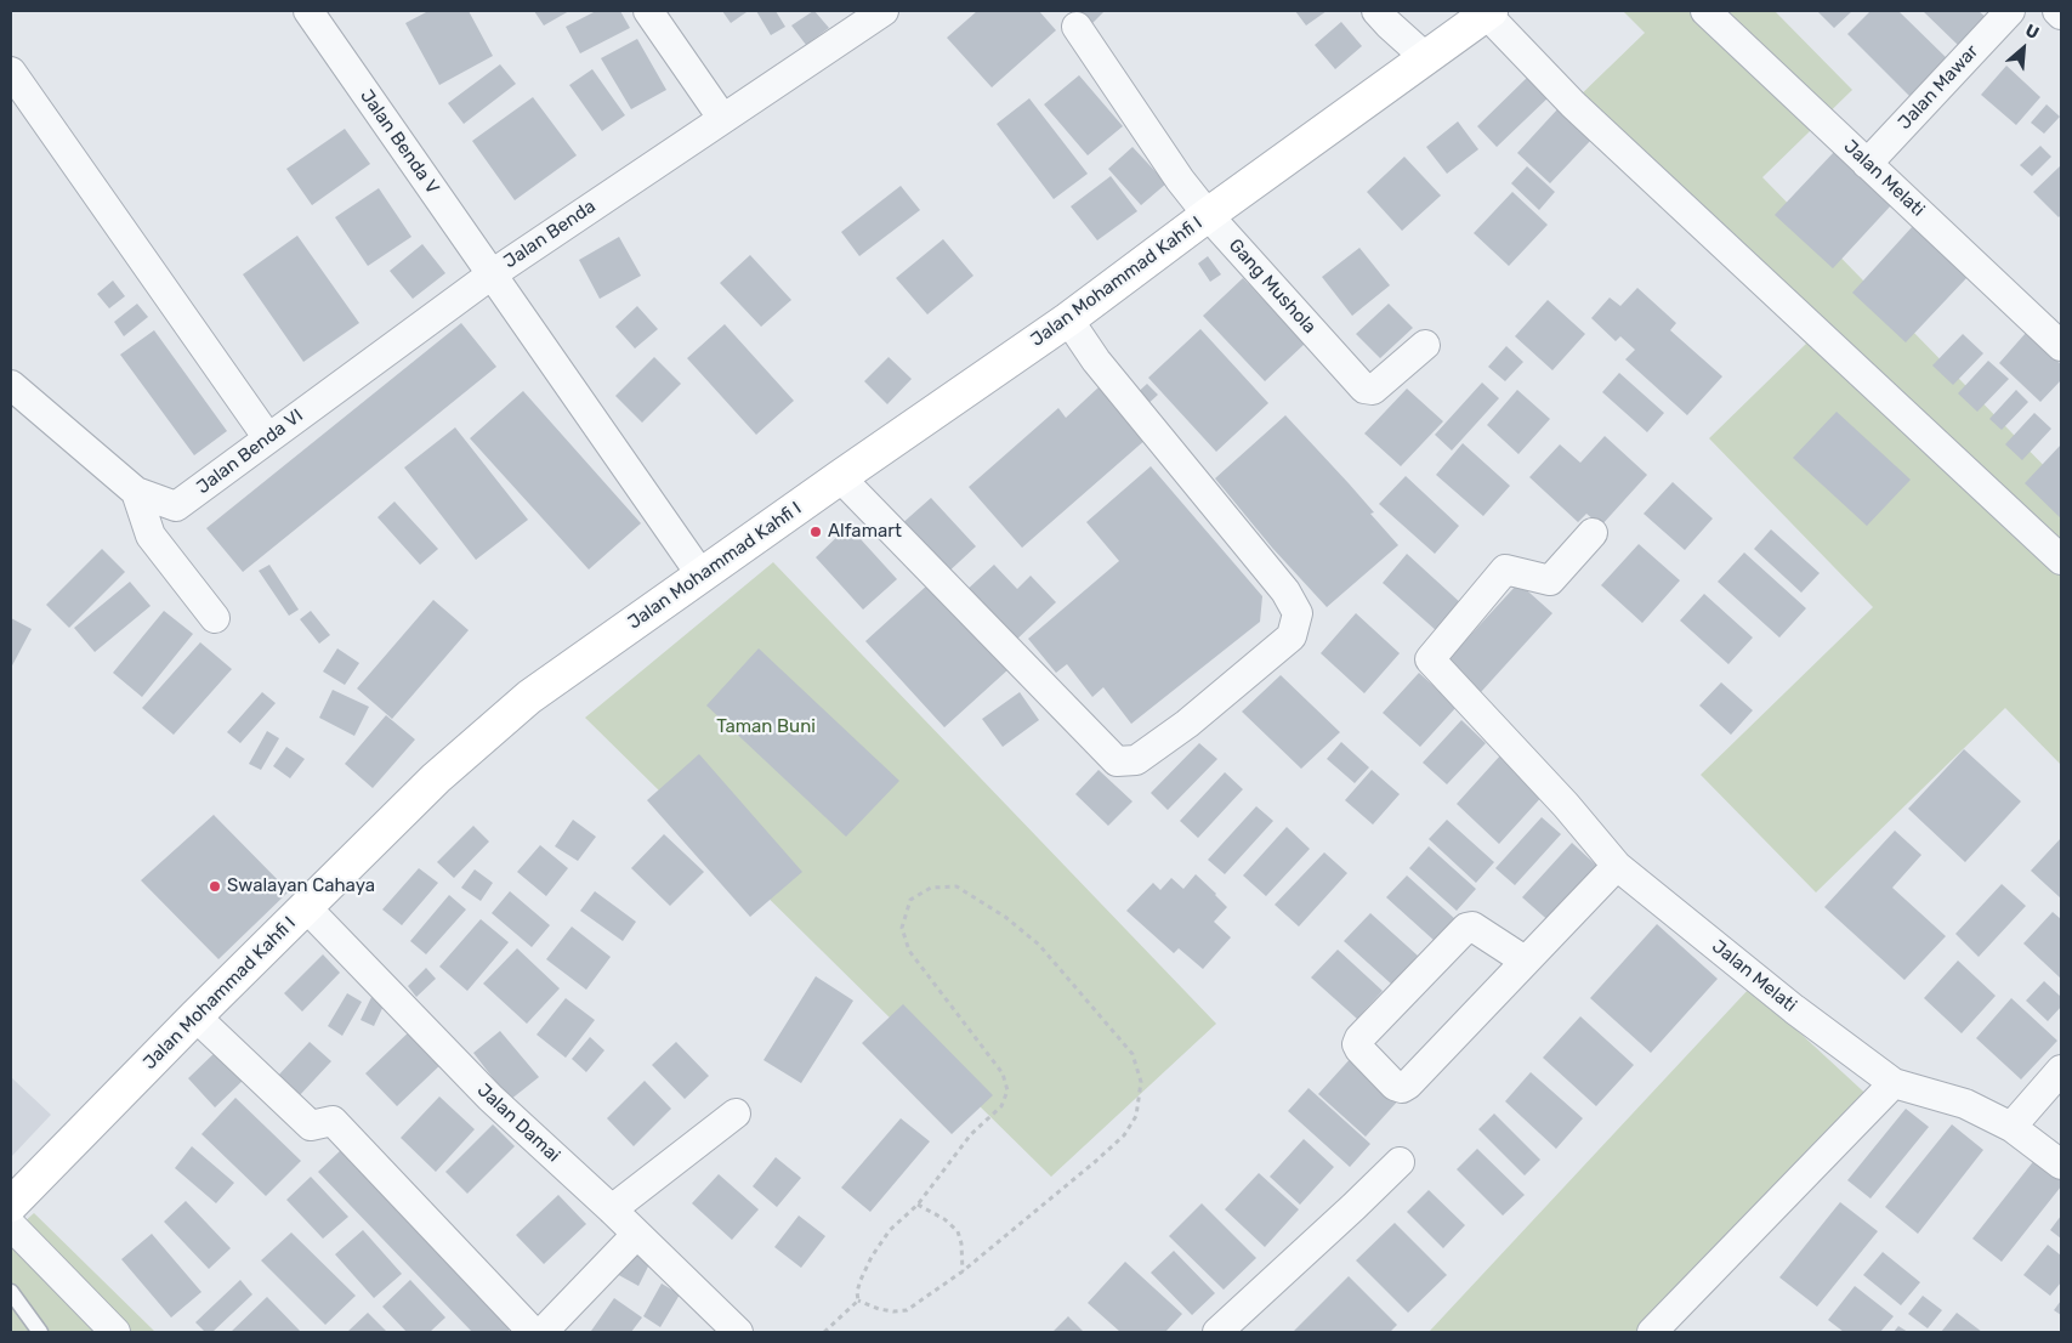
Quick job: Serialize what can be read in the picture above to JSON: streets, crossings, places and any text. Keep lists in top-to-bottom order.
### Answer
{
  "streets": {
    "main road": ["Jalan Mohammad Kahfi I"],
    "street": [
      "Jalan Mawar",
      "Jalan Benda V",
      "Jalan Melati",
      "Jalan Benda",
      "Gang Mushola",
      "Jalan Benda VI",
      "Jalan Damai"
    ]
  },
  "crossings": [
    ["Jalan Mawar", "Jalan Melati"],
    ["Jalan Benda V", "Jalan Benda"],
    ["Jalan Benda V", "Jalan Benda VI"],
    ["Jalan Benda", "Jalan Mohammad Kahfi I"],
    ["Jalan Benda", "Jalan Benda VI"],
    ["Jalan Mohammad Kahfi I", "Gang Mushola"],
    ["Jalan Mohammad Kahfi I", "Jalan Damai"]
  ],
  "parks": ["Taman Buni"],
  "places": ["Alfamart", "Swalayan Cahaya"],
  "north": "top right"
}
